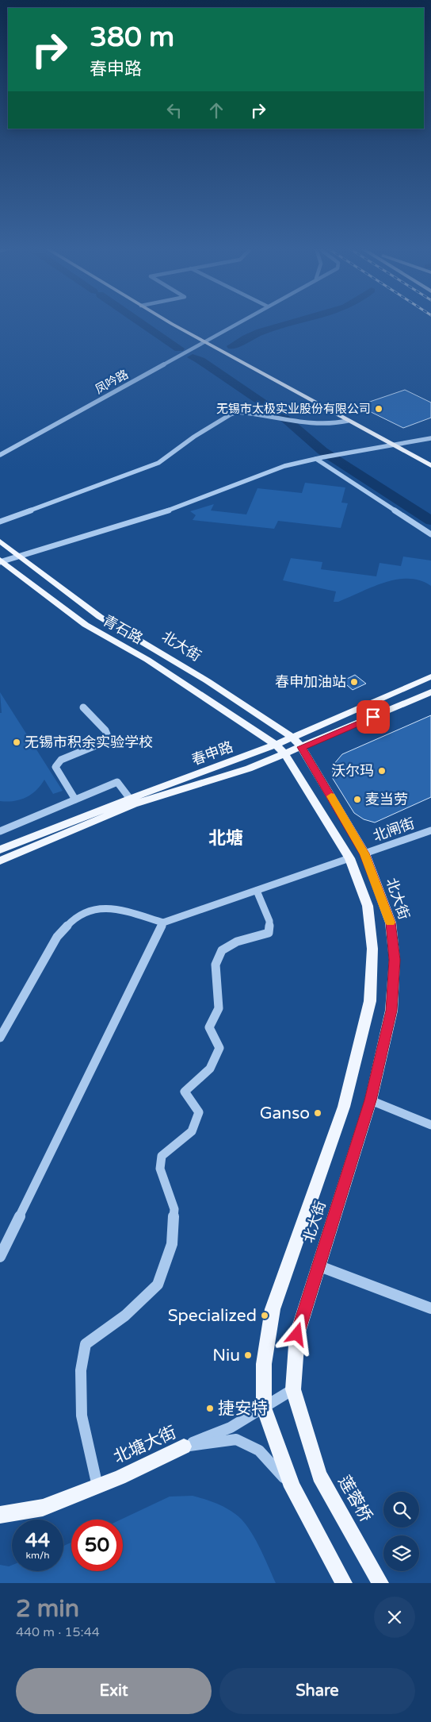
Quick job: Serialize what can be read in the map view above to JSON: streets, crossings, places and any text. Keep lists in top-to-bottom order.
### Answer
{
  "streets": {
    "main road": [
      "青石路",
      "北大街",
      "春申路",
      "北塘大街",
      "莲蓉桥"
    ],
    "street": ["凤吟路", "北闸街"]
  },
  "crossings": [
    ["青石路", "北大街"],
    ["青石路", "春申路"],
    ["北大街", "春申路"],
    ["北大街", "北闸街"],
    ["北大街", "北塘大街"],
    ["北大街", "莲蓉桥"]
  ],
  "districts": ["北塘"],
  "places": [
    "无锡市太极实业股份有限公司",
    "春申加油站",
    "无锡市积余实验学校",
    "沃尔玛",
    "麦当劳",
    "Ganso",
    "Specialized",
    "Niu",
    "捷安特"
  ],
  "page": {
    "turn": ["380 m", "春申路"],
    "speed": "44 km/h",
    "limit": "50",
    "heading": ["2 min", "440 m · 15:44"],
    "buttons": ["Exit", "Share"]
  }
}
